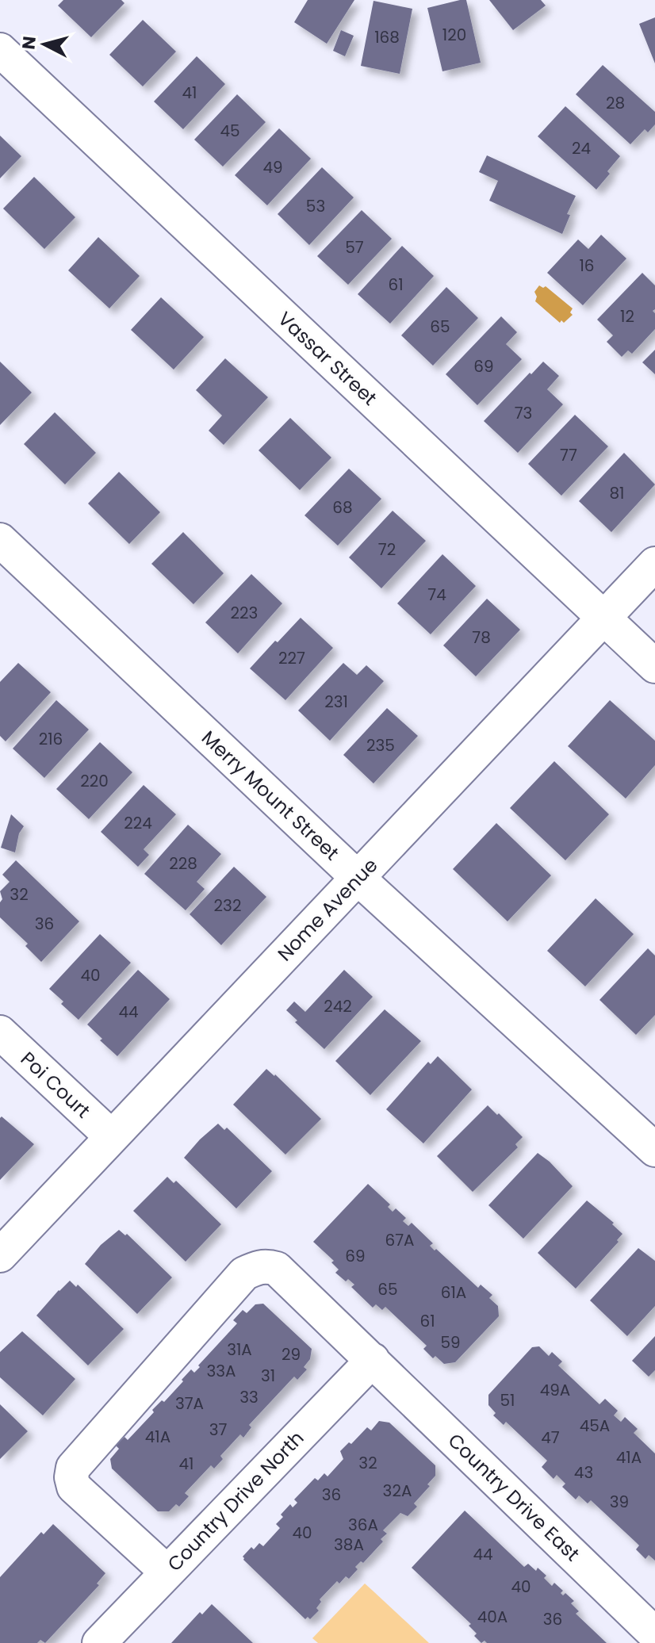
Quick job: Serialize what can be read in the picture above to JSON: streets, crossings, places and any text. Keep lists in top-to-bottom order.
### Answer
{
  "streets": {
    "street": [
      "Vassar Street",
      "Merry Mount Street",
      "Nome Avenue",
      "Poi Court",
      "Country Drive East",
      "Country Drive North"
    ]
  },
  "crossings": [
    ["Vassar Street", "Nome Avenue"],
    ["Merry Mount Street", "Nome Avenue"],
    ["Nome Avenue", "Poi Court"],
    ["Country Drive East", "Country Drive North"]
  ],
  "house_numbers": [
    "120",
    "168",
    "41",
    "28",
    "45",
    "24",
    "49",
    "53",
    "57",
    "16",
    "61",
    "12",
    "65",
    "69",
    "73",
    "77",
    "81",
    "68",
    "72",
    "74",
    "223",
    "78",
    "227",
    "231",
    "216",
    "235",
    "220",
    "224",
    "228",
    "32",
    "232",
    "36",
    "40",
    "242",
    "44",
    "67A",
    "69",
    "65",
    "61A",
    "61",
    "59",
    "31A",
    "29",
    "33A",
    "31",
    "49A",
    "33",
    "51",
    "37A",
    "45A",
    "37",
    "41A",
    "47",
    "41A",
    "32",
    "41",
    "43",
    "32A",
    "36",
    "39",
    "36A",
    "40",
    "38A",
    "44",
    "40",
    "40A",
    "36"
  ],
  "north": "left"
}
